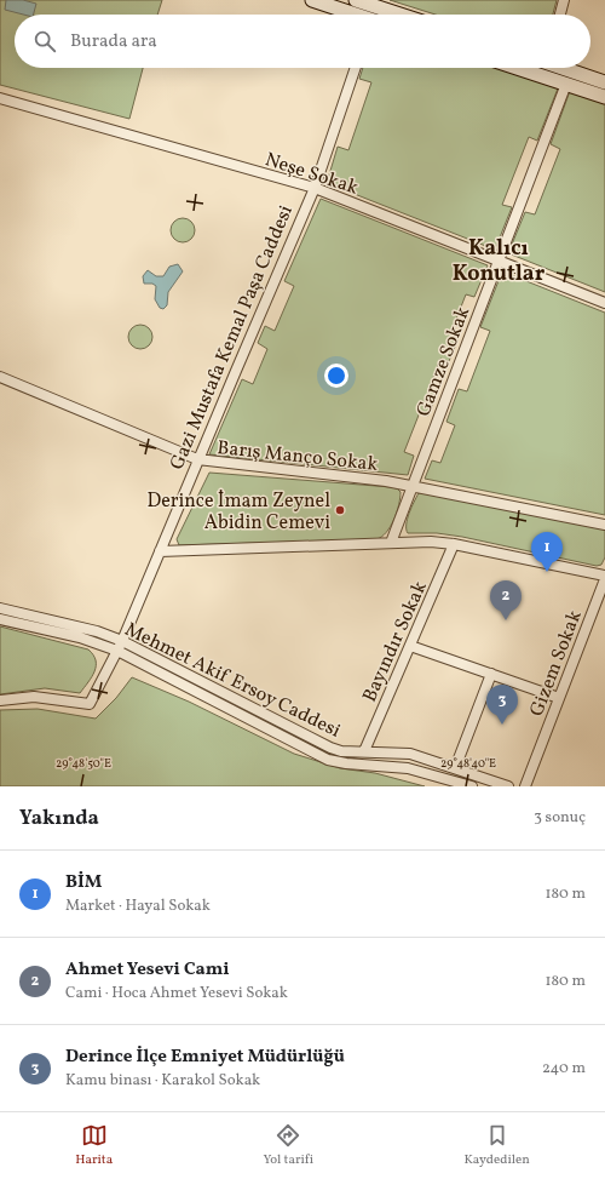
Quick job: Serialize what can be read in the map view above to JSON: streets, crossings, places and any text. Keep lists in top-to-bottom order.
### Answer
{
  "streets": {
    "street": [
      "Neşe Sokak",
      "Gazi Mustafa Kemal Paşa Caddesi",
      "Gamze Sokak",
      "Barış Manço Sokak",
      "Bayındır Sokak",
      "Gizem Sokak",
      "Mehmet Akif Ersoy Caddesi"
    ]
  },
  "crossings": [
    ["Neşe Sokak", "Gazi Mustafa Kemal Paşa Caddesi"],
    ["Neşe Sokak", "Gamze Sokak"],
    ["Gazi Mustafa Kemal Paşa Caddesi", "Barış Manço Sokak"],
    ["Gazi Mustafa Kemal Paşa Caddesi", "Mehmet Akif Ersoy Caddesi"],
    ["Gamze Sokak", "Barış Manço Sokak"],
    ["Bayındır Sokak", "Mehmet Akif Ersoy Caddesi"]
  ],
  "districts": ["Kalıcı Konutlar"],
  "places": ["Derince İmam Zeynel Abidin Cemevi"],
  "page": {
    "search": "Burada ara",
    "pins": ["1", "2", "3"],
    "heading": ["Yakında", "3 sonuç"],
    "list": [
      {
        "mark": "1",
        "name": "BİM",
        "note": "Market · Hayal Sokak",
        "value": "180 m"
      },
      {
        "mark": "2",
        "name": "Ahmet Yesevi Cami",
        "note": "Cami · Hoca Ahmet Yesevi Sokak",
        "value": "180 m"
      },
      {
        "mark": "3",
        "name": "Derince İlçe Emniyet Müdürlüğü",
        "note": "Kamu binası · Karakol Sokak",
        "value": "240 m"
      }
    ],
    "nav": ["Harita", "Yol tarifi", "Kaydedilen"]
  },
  "coordinates": ["29°48'50\"E", "29°48'40\"E"]
}
